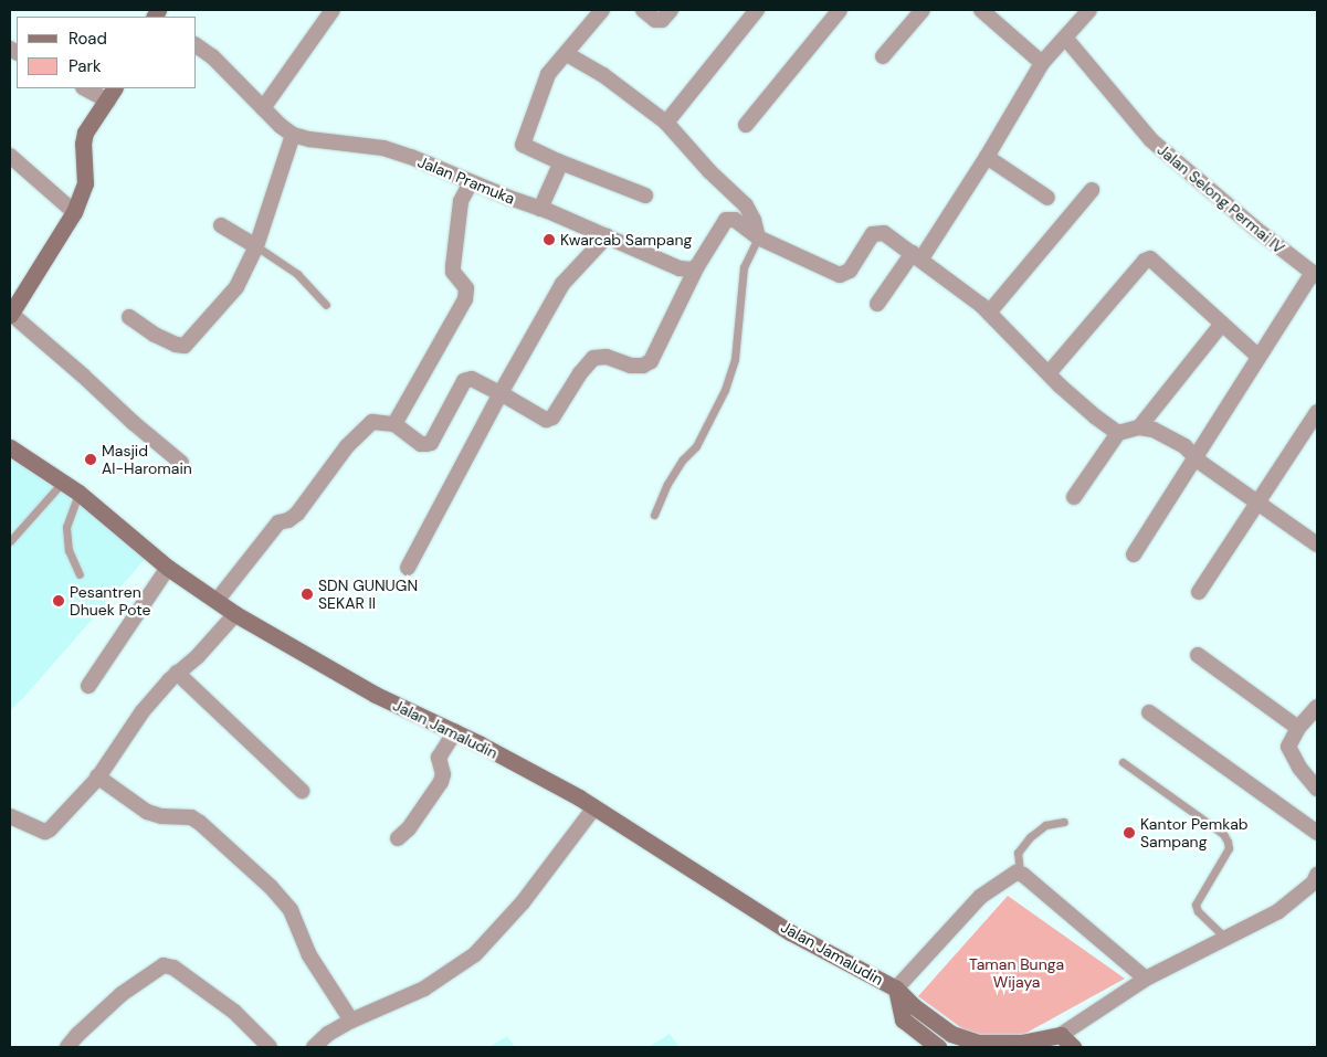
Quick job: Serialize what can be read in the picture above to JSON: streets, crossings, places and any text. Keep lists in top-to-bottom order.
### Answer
{
  "streets": {
    "street": ["Jalan Pramuka", "Jalan Selong Permai IV", "Jalan Jamaludin"]
  },
  "parks": ["Taman Bunga Wijaya"],
  "places": [
    "Kwarcab Sampang",
    "Masjid Al-Haromain",
    "SDN GUNUGN SEKAR II",
    "Pesantren Dhuek Pote",
    "Kantor Pemkab Sampang"
  ],
  "legend": ["Road", "Park"]
}
